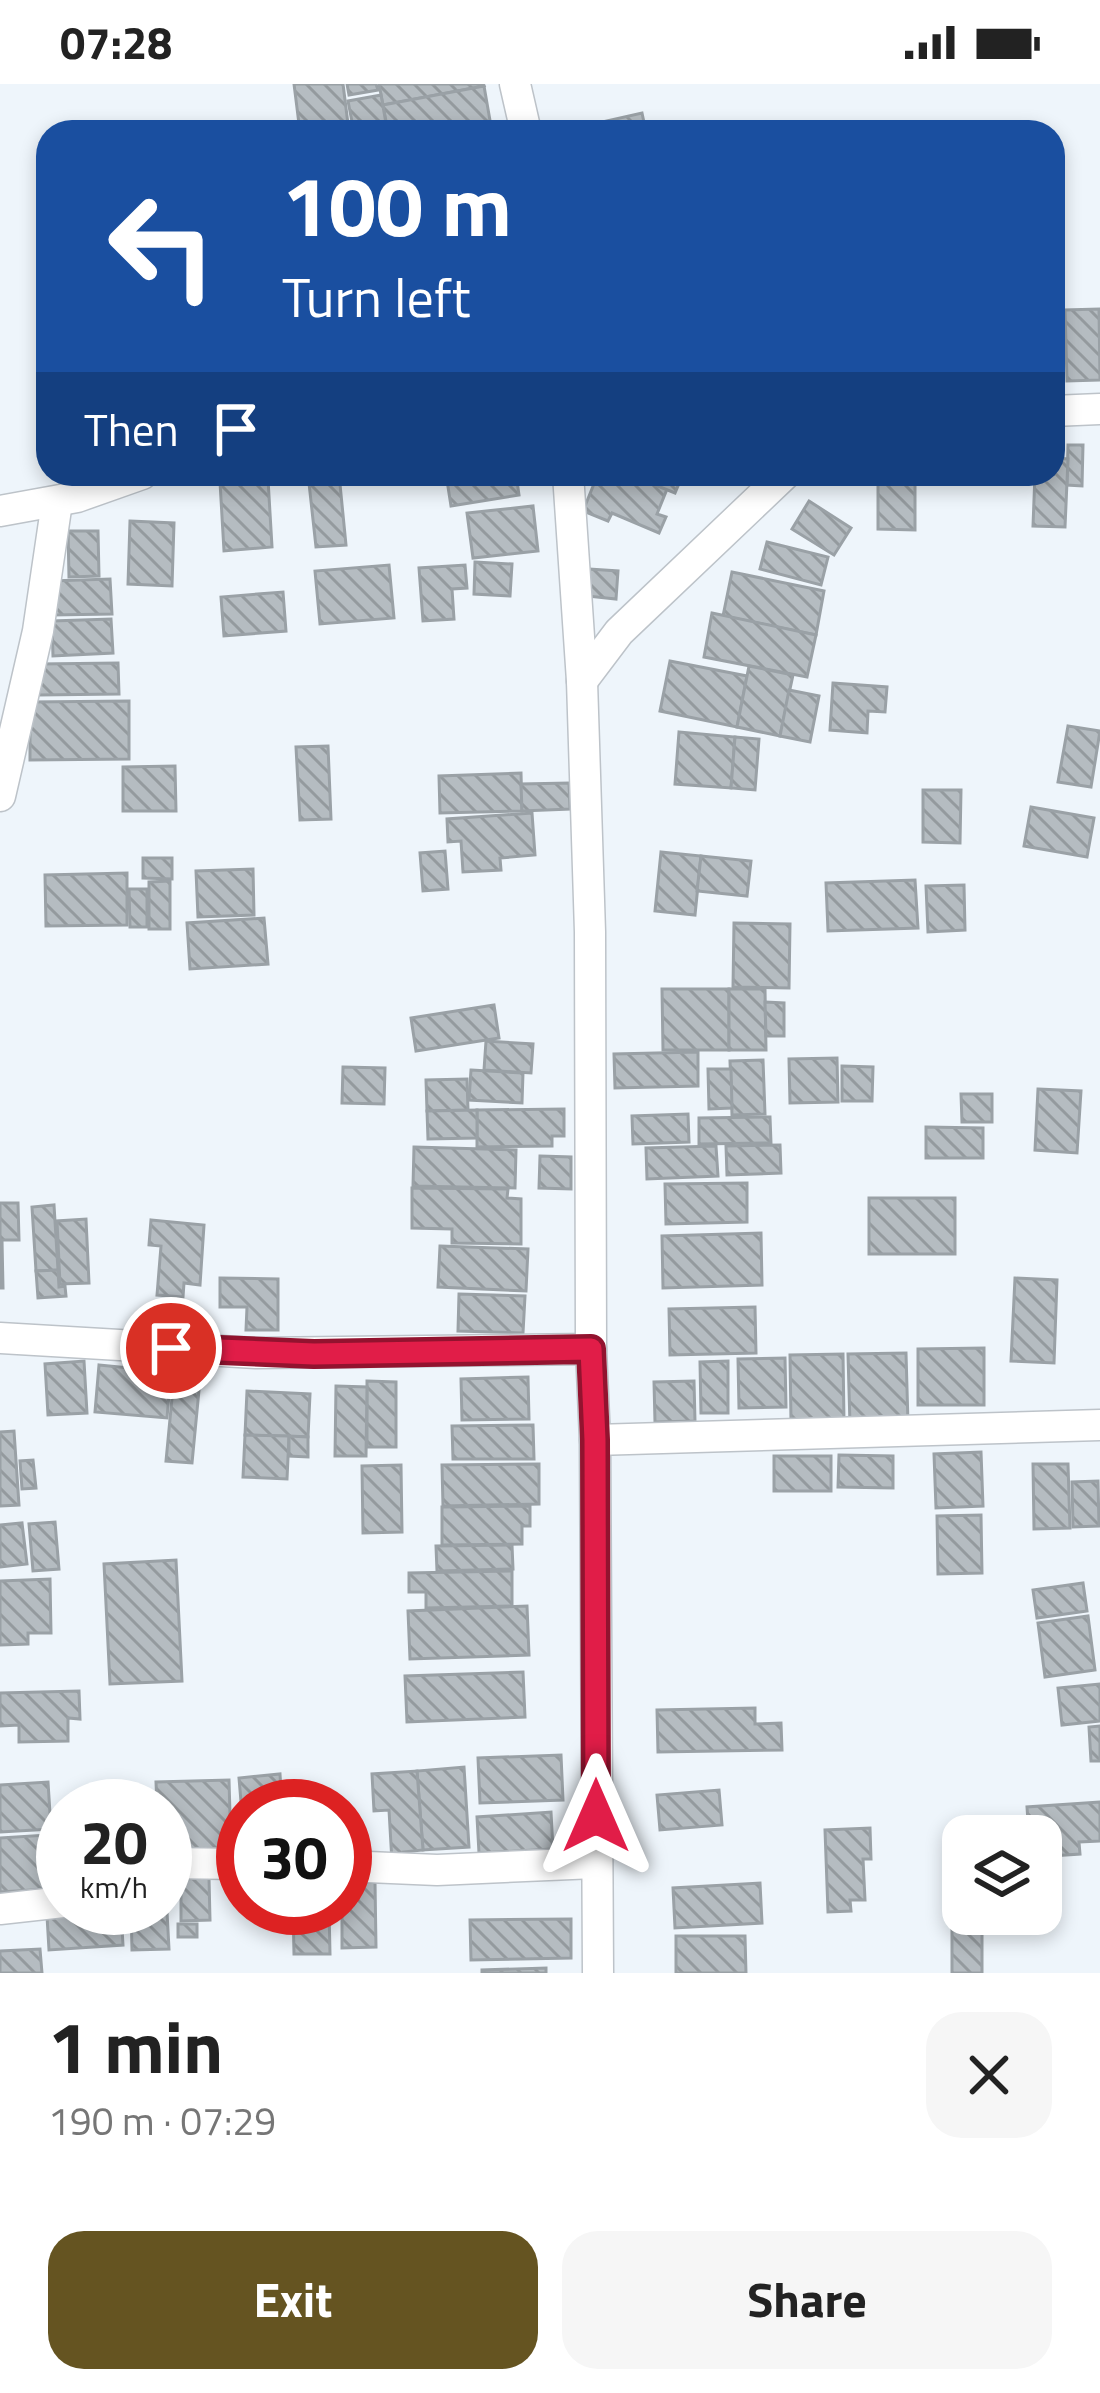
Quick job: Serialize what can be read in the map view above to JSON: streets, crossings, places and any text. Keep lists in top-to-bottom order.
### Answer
{
  "page": {
    "status": "07:28",
    "turn": ["100 m", "Turn left"],
    "then": "Then",
    "speed": "20 km/h",
    "limit": "30",
    "heading": ["1 min", "190 m · 07:29"],
    "buttons": ["Exit", "Share"]
  }
}
